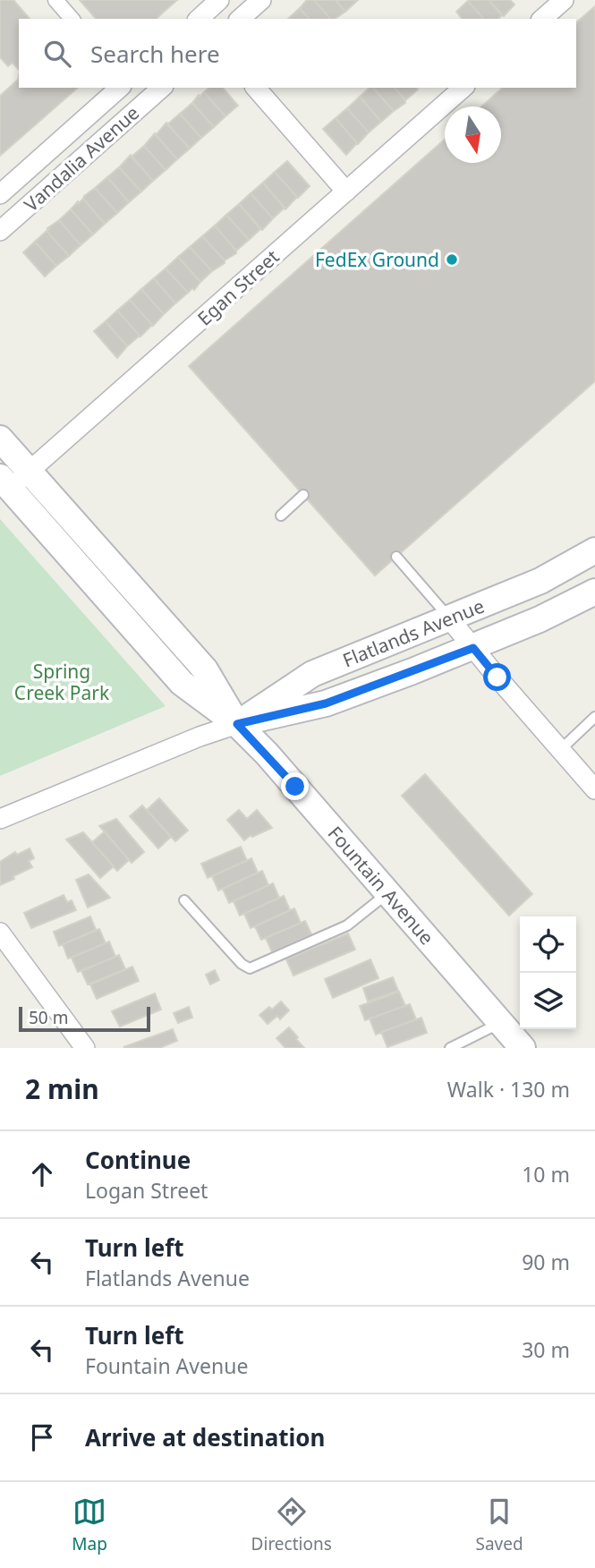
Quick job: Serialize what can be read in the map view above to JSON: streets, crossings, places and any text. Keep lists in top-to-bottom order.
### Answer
{
  "streets": {
    "main road": ["Flatlands Avenue", "Fountain Avenue"],
    "street": ["Vandalia Avenue", "Egan Street"]
  },
  "crossings": [
    ["Egan Street", "Fountain Avenue"],
    ["Flatlands Avenue", "Fountain Avenue"]
  ],
  "parks": ["Spring Creek Park"],
  "places": ["FedEx Ground"],
  "scale_bar": "50 m",
  "north": "bottom",
  "page": {
    "search": "Search here",
    "scale": "50 m",
    "heading": ["2 min", "Walk · 130 m"],
    "list": [
      ["Continue", "Logan Street", "10 m"],
      ["Turn left", "Flatlands Avenue", "90 m"],
      ["Turn left", "Fountain Avenue", "30 m"],
      "Arrive at destination"
    ],
    "nav": ["Map", "Directions", "Saved"]
  }
}
